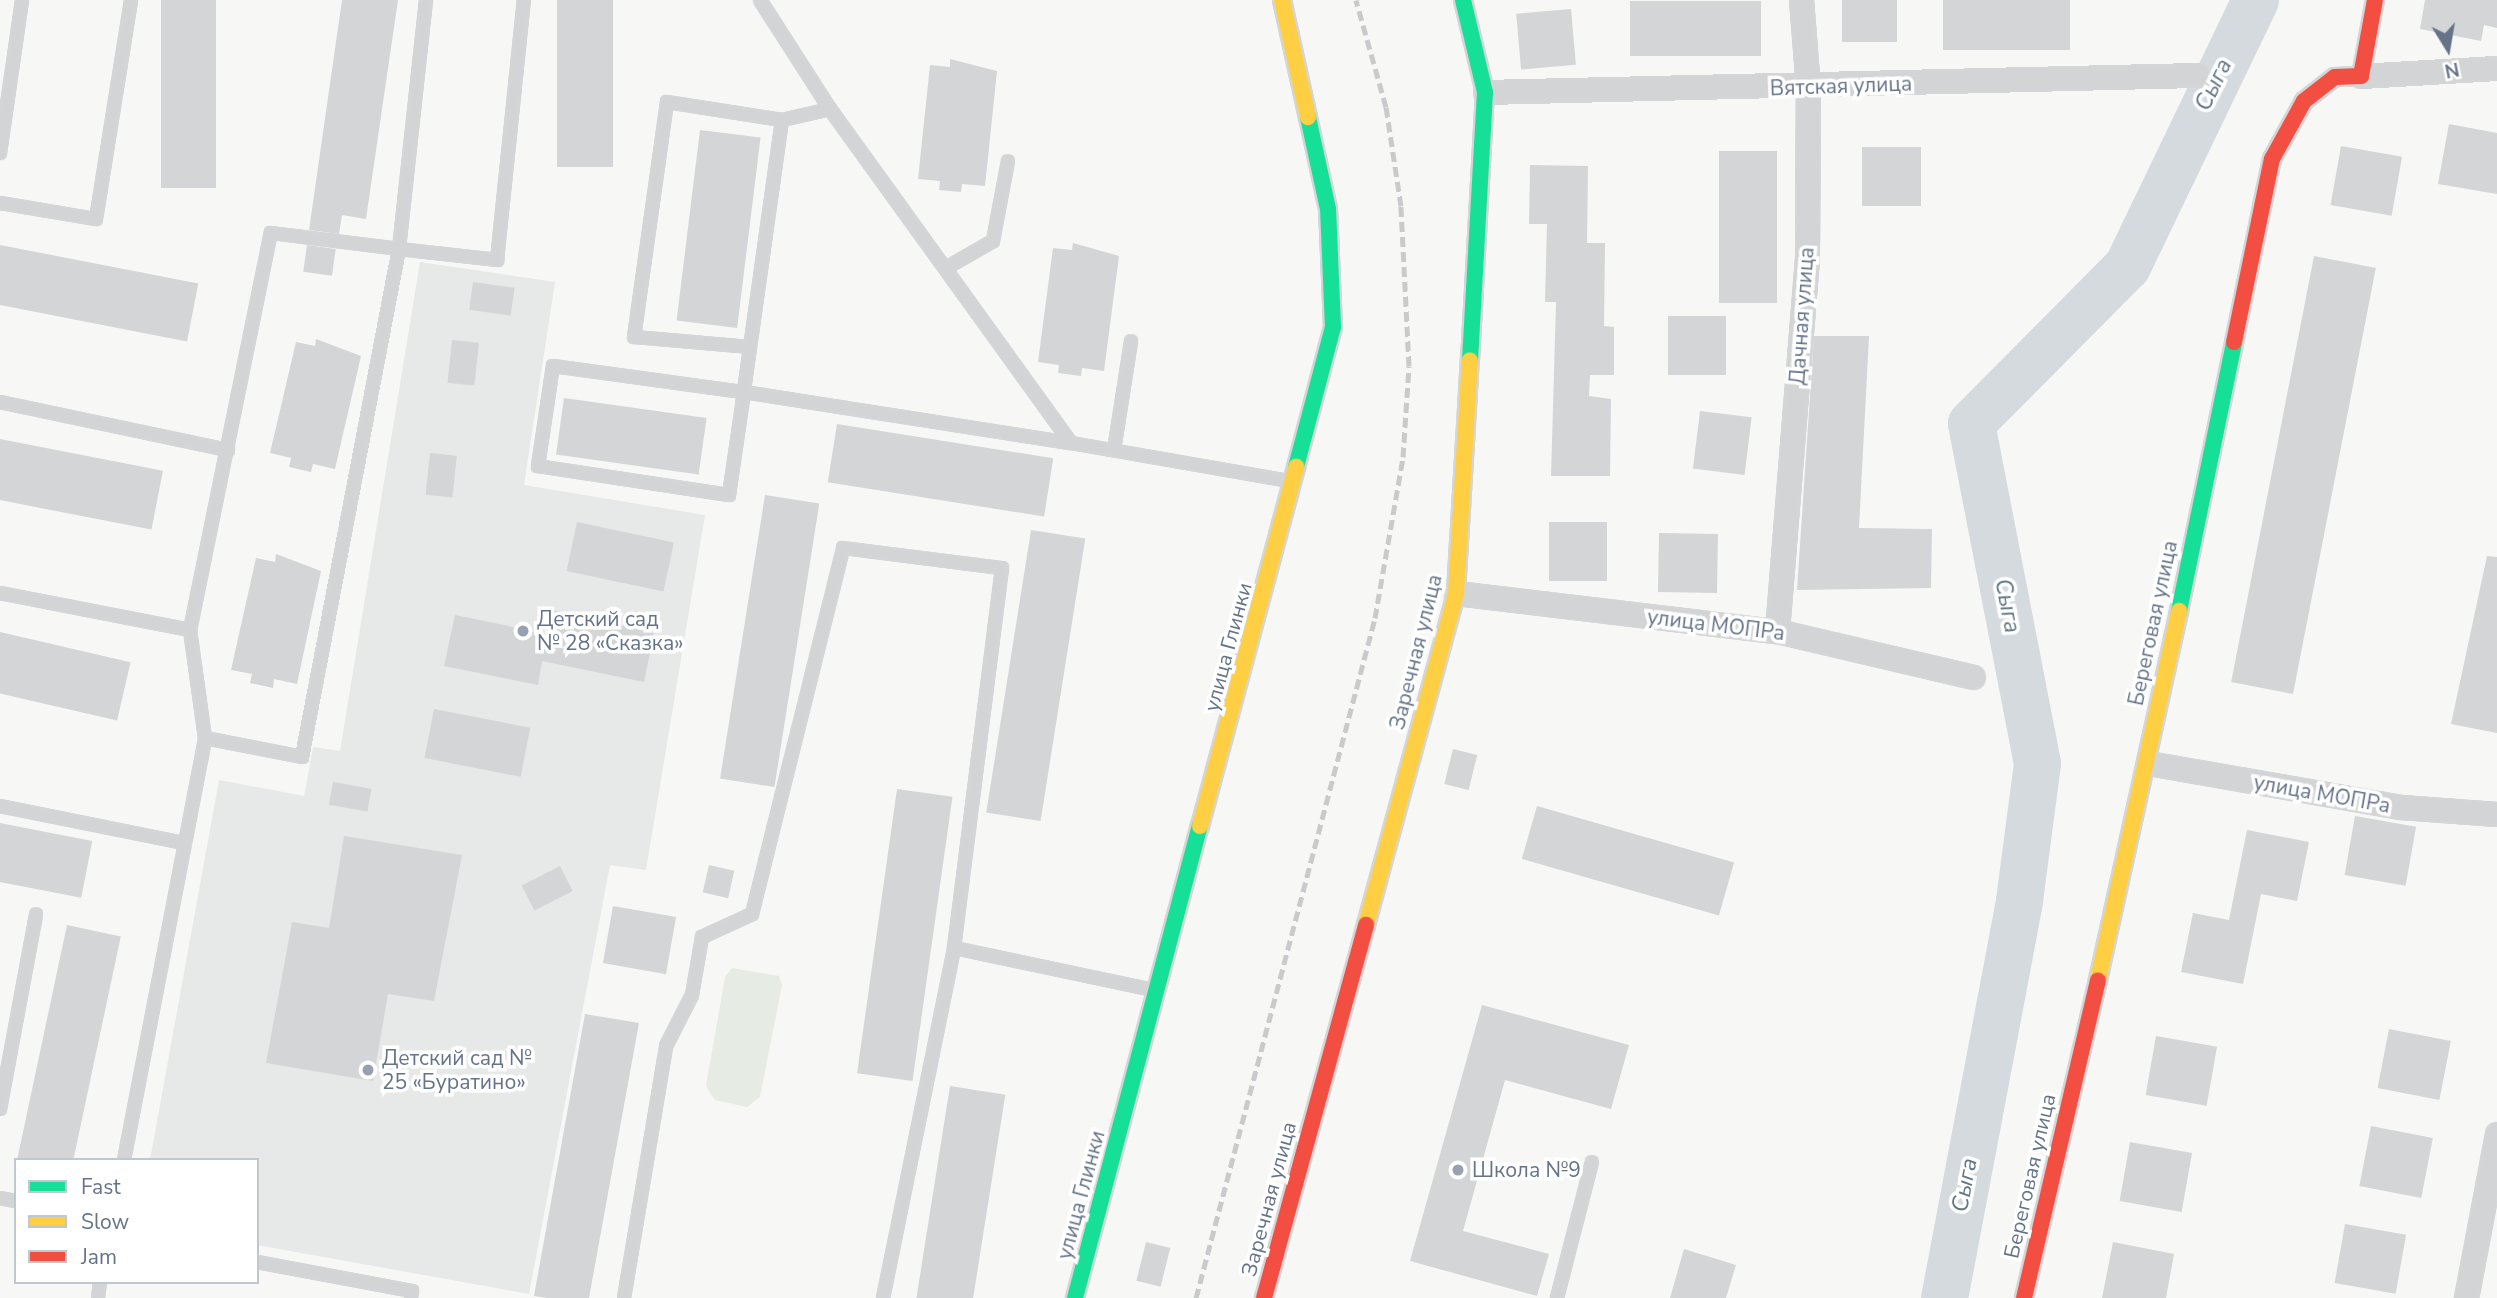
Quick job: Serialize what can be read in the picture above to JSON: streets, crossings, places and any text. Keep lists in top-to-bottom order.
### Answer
{
  "streets": {
    "street": [
      "Вятская улица",
      "Дачная улица",
      "Береговая улица",
      "улица МОПРа",
      "улица Глинки",
      "Заречная улица"
    ]
  },
  "crossings": [
    ["Вятская улица", "Дачная улица"],
    ["Вятская улица", "Заречная улица"],
    ["Дачная улица", "улица МОПРа"],
    ["Береговая улица", "улица МОПРа"],
    ["улица МОПРа", "Заречная улица"]
  ],
  "water": ["Сыга"],
  "places": ["Детский сад № 28 «Сказка»", "Детский сад № 25 «Буратино»", "Школа №9"],
  "legend": ["Fast", "Slow", "Jam"],
  "north": "bottom"
}
